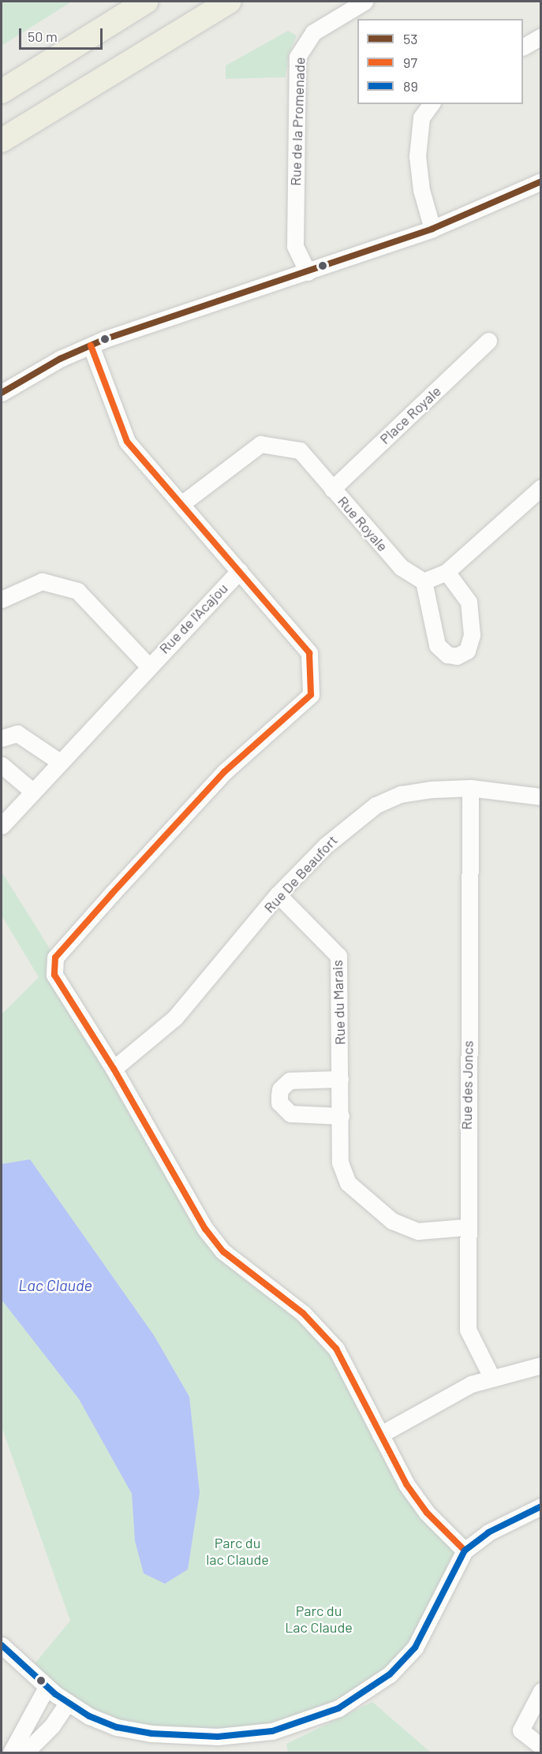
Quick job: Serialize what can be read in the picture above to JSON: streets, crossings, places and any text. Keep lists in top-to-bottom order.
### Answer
{
  "streets": {
    "street": [
      "Rue de la Promenade",
      "Place Royale",
      "Rue Royale",
      "Rue de l'Acajou",
      "Rue De Beaufort",
      "Rue du Marais",
      "Rue des Joncs"
    ]
  },
  "crossings": [
    ["Place Royale", "Rue Royale"],
    ["Rue De Beaufort", "Rue du Marais"],
    ["Rue De Beaufort", "Rue des Joncs"],
    ["Rue du Marais", "Rue des Joncs"]
  ],
  "water": ["Lac Claude"],
  "parks": ["Parc du lac Claude", "Parc du Lac Claude"],
  "lines": ["transit line 53", "transit line 97", "transit line 89"],
  "legend": ["53", "97", "89"],
  "scale_bar": "50 m"
}
